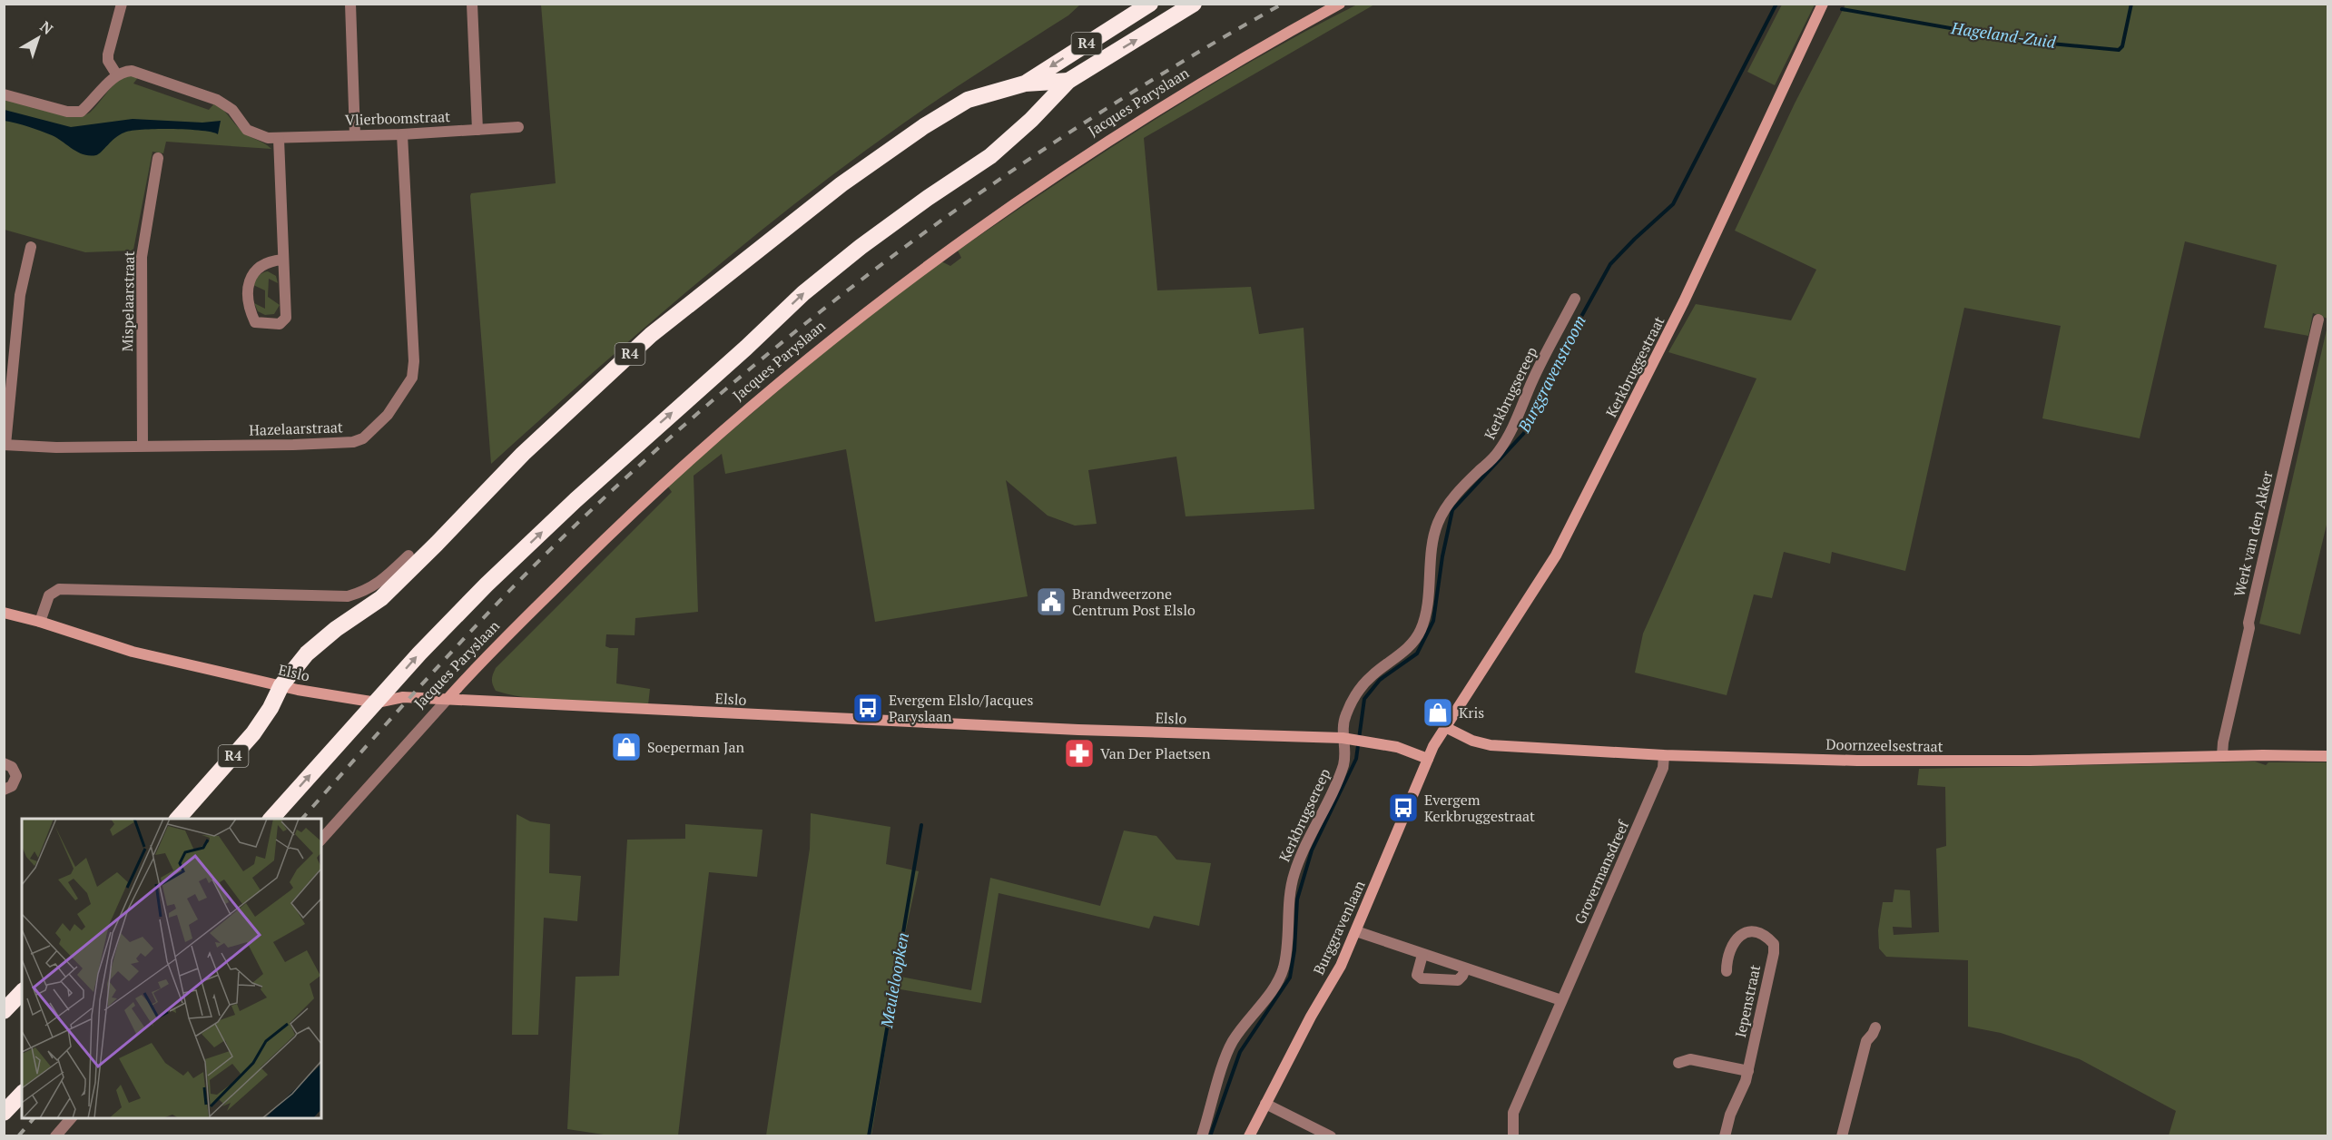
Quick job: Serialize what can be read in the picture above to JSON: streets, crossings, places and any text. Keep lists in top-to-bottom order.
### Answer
{
  "streets": {
    "highway": ["R4", "Jacques Paryslaan"],
    "street": [
      "Vlierboomstraat",
      "Mispelaarstraat",
      "Kerkbruggestraat",
      "Kerkbrugsereep",
      "Hazelaarstraat",
      "Werk van den Akker",
      "Elslo",
      "Doornzeelsestraat",
      "Grovermansdreef",
      "Burggravenlaan",
      "Iepenstraat"
    ]
  },
  "crossings": [
    ["Jacques Paryslaan", "Elslo"],
    ["Vlierboomstraat", "Hazelaarstraat"],
    ["Mispelaarstraat", "Hazelaarstraat"],
    ["Kerkbruggestraat", "Doornzeelsestraat"],
    ["Kerkbruggestraat", "Burggravenlaan"],
    ["Kerkbrugsereep", "Elslo"],
    ["Werk van den Akker", "Doornzeelsestraat"],
    ["Elslo", "Burggravenlaan"],
    ["Doornzeelsestraat", "Grovermansdreef"],
    ["Doornzeelsestraat", "Burggravenlaan"]
  ],
  "water": ["Hageland-Zuid", "Burggravenstroom", "Meuleloopken"],
  "places": {
    "public building": ["Brandweerzone Centrum Post Elslo"],
    "bus stop": ["Evergem Elslo/Jacques Paryslaan", "Evergem Kerkbruggestraat"],
    "shop": ["Kris", "Soeperman Jan"],
    "pharmacy": ["Van Der Plaetsen"]
  },
  "north": "top right"
}
